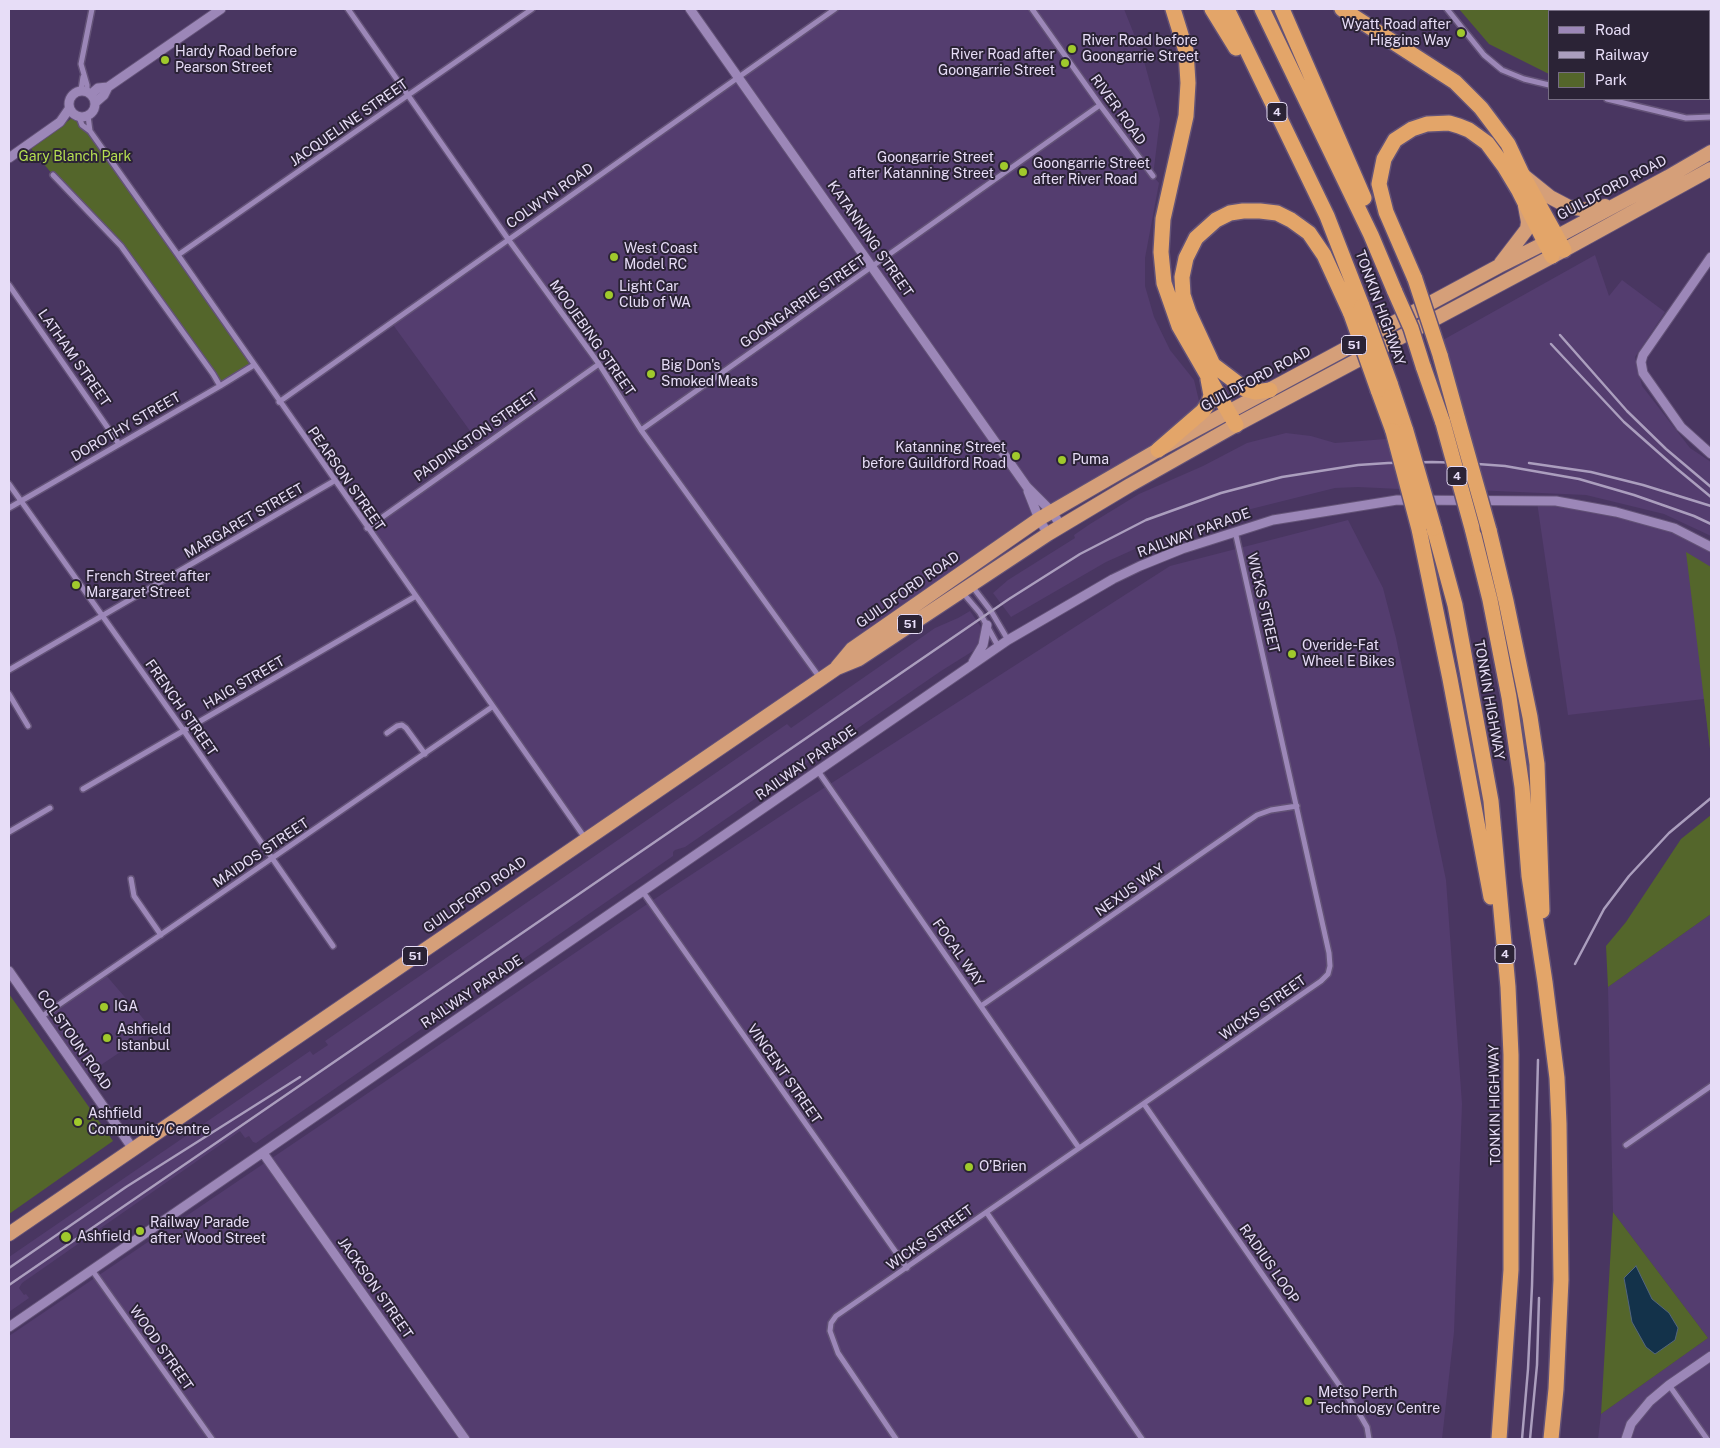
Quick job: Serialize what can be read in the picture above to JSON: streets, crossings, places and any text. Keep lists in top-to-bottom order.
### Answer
{
  "streets": {
    "highway": [
      "4",
      "GUILDFORD ROAD",
      "TONKIN HIGHWAY",
      "51"
    ],
    "street": [
      "RIVER ROAD",
      "JACQUELINE STREET",
      "COLWYN ROAD",
      "KATANNING STREET",
      "GOONGARRIE STREET",
      "MOOJEBING STREET",
      "LATHAM STREET",
      "DOROTHY STREET",
      "PADDINGTON STREET",
      "PEARSON STREET",
      "MARGARET STREET",
      "RAILWAY PARADE",
      "WICKS STREET",
      "HAIG STREET",
      "FRENCH STREET",
      "MAIDOS STREET",
      "NEXUS WAY",
      "FOCAL WAY",
      "COLSTOUN ROAD",
      "VINCENT STREET",
      "RADIUS LOOP",
      "JACKSON STREET",
      "WOOD STREET"
    ]
  },
  "crossings": [
    ["RIVER ROAD", "GOONGARRIE STREET"],
    ["JACQUELINE STREET", "MOOJEBING STREET"],
    ["JACQUELINE STREET", "PEARSON STREET"],
    ["GUILDFORD ROAD", "KATANNING STREET"],
    ["GUILDFORD ROAD", "MOOJEBING STREET"],
    ["GUILDFORD ROAD", "PEARSON STREET"],
    ["GUILDFORD ROAD", "COLSTOUN ROAD"],
    ["COLWYN ROAD", "KATANNING STREET"],
    ["COLWYN ROAD", "MOOJEBING STREET"],
    ["COLWYN ROAD", "PEARSON STREET"],
    ["KATANNING STREET", "GOONGARRIE STREET"],
    ["GOONGARRIE STREET", "MOOJEBING STREET"],
    ["MOOJEBING STREET", "PADDINGTON STREET"],
    ["LATHAM STREET", "DOROTHY STREET"],
    ["DOROTHY STREET", "PEARSON STREET"],
    ["DOROTHY STREET", "FRENCH STREET"],
    ["PADDINGTON STREET", "PEARSON STREET"],
    ["PEARSON STREET", "MARGARET STREET"],
    ["PEARSON STREET", "HAIG STREET"],
    ["PEARSON STREET", "MAIDOS STREET"],
    ["MARGARET STREET", "FRENCH STREET"],
    ["RAILWAY PARADE", "WICKS STREET"],
    ["RAILWAY PARADE", "FOCAL WAY"],
    ["RAILWAY PARADE", "VINCENT STREET"],
    ["RAILWAY PARADE", "JACKSON STREET"],
    ["RAILWAY PARADE", "WOOD STREET"],
    ["WICKS STREET", "NEXUS WAY"],
    ["WICKS STREET", "FOCAL WAY"],
    ["WICKS STREET", "VINCENT STREET"],
    ["WICKS STREET", "RADIUS LOOP"],
    ["HAIG STREET", "FRENCH STREET"],
    ["FRENCH STREET", "MAIDOS STREET"],
    ["MAIDOS STREET", "COLSTOUN ROAD"],
    ["NEXUS WAY", "FOCAL WAY"]
  ],
  "parks": ["Gary Blanch Park"],
  "places": [
    "Wyatt Road after Higgins Way",
    "River Road before Goongarrie Street",
    "Hardy Road before Pearson Street",
    "River Road after Goongarrie Street",
    "Goongarrie Street after Katanning Street",
    "Goongarrie Street after River Road",
    "West Coast Model RC",
    "Light Car Club of WA",
    "Big Don's Smoked Meats",
    "Katanning Street before Guildford Road",
    "Puma",
    "French Street after Margaret Street",
    "Overide-Fat Wheel E Bikes",
    "IGA",
    "Ashfield Istanbul",
    "Ashfield Community Centre",
    "O’Brien",
    "Railway Parade after Wood Street",
    "Ashfield",
    "Metso Perth Technology Centre"
  ],
  "legend": ["Road", "Railway", "Park"]
}
